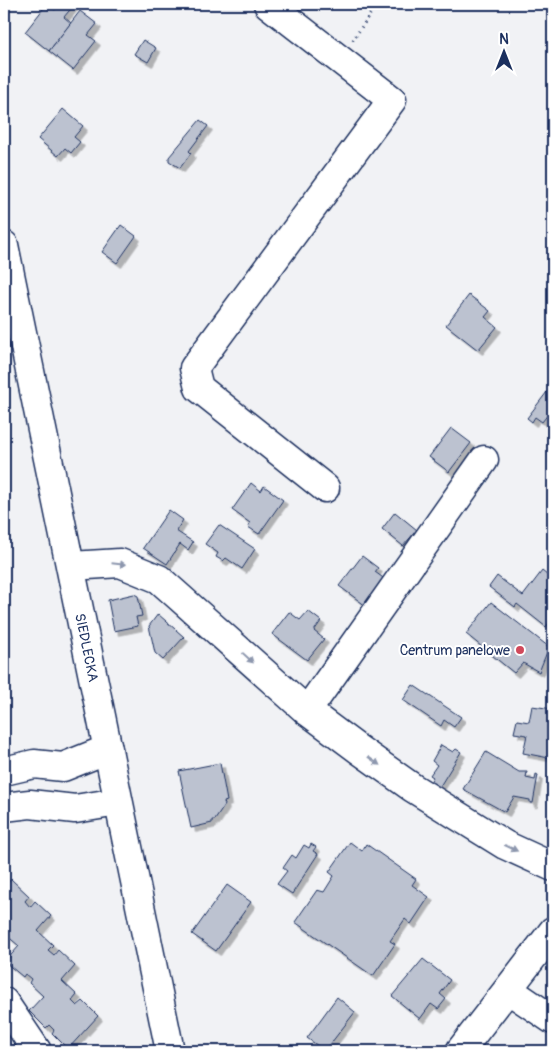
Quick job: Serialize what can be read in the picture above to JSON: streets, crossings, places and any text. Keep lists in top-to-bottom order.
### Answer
{
  "streets": {
    "main road": ["SIEDLECKA"]
  },
  "places": ["Centrum panelowe"],
  "north": "top"
}
